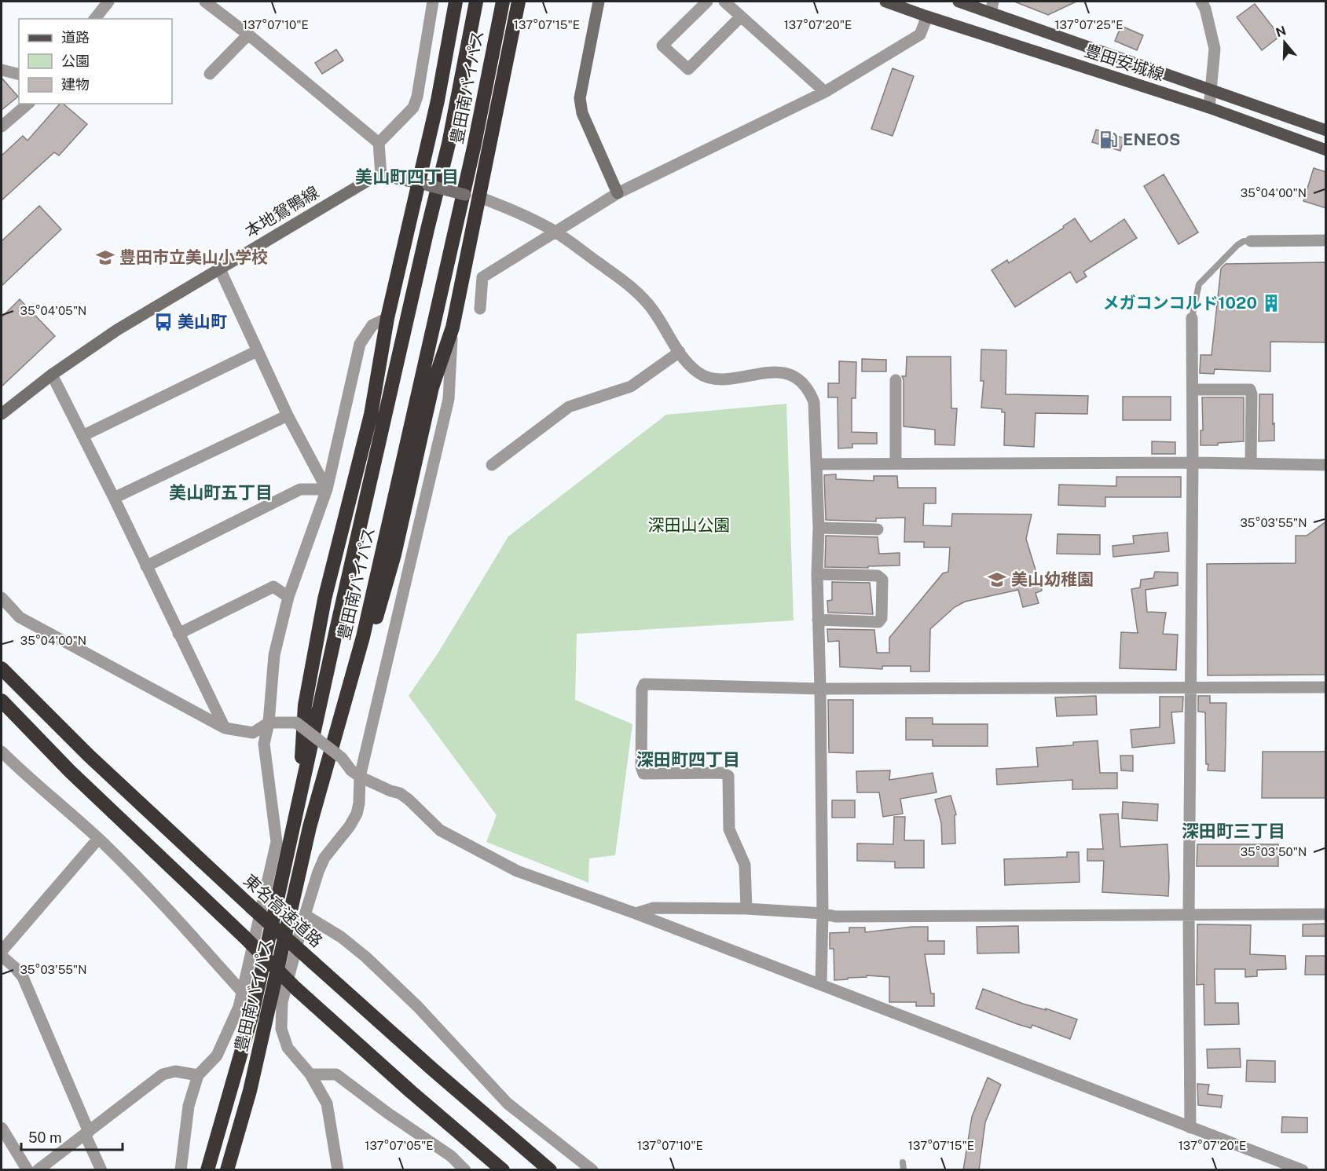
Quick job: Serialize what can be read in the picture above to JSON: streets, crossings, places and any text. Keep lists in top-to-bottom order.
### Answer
{
  "streets": {
    "highway": ["豊田南バイパス", "東名高速道路"],
    "main road": ["豊田安城線", "本地鴛鴨線"]
  },
  "districts": [
    "美山町四丁目",
    "美山町五丁目",
    "深田町四丁目",
    "深田町三丁目"
  ],
  "parks": ["深田山公園"],
  "places": {
    "fuel station": ["ENEOS"],
    "school or university": ["豊田市立美山小学校", "美山幼稚園"],
    "building": ["メガコンコルド1020"],
    "bus stop": ["美山町"]
  },
  "legend": ["道路", "公園", "建物"],
  "scale_bar": "50 m",
  "north": "top",
  "coordinates": [
    "137°07'10\"E",
    "137°07'15\"E",
    "137°07'20\"E",
    "137°07'25\"E",
    "35°04'00\"N",
    "35°04'05\"N",
    "35°03'55\"N",
    "35°03'50\"N",
    "137°07'05\"E"
  ]
}
